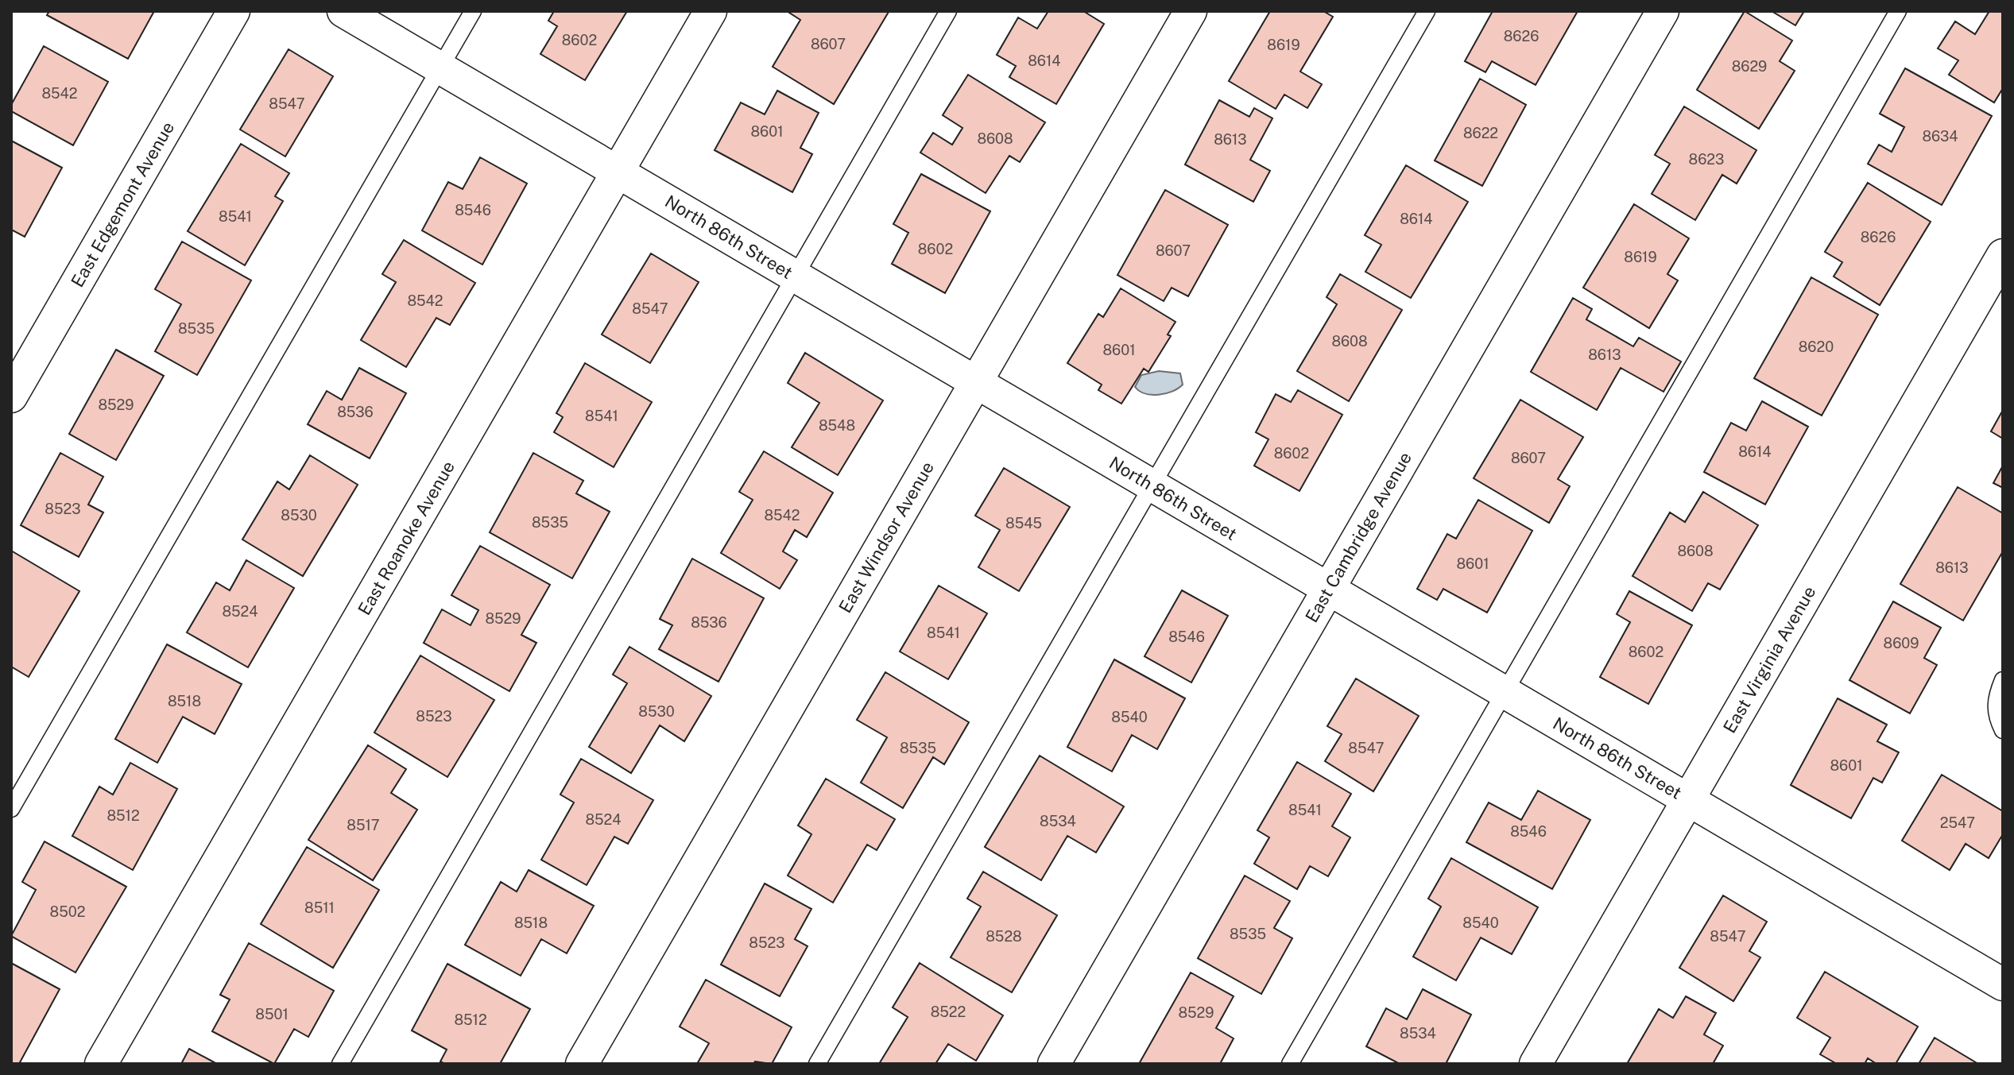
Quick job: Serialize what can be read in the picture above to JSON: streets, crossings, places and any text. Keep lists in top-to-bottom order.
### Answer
{
  "streets": {
    "street": [
      "East Edgemont Avenue",
      "North 86th Street",
      "East Windsor Avenue",
      "East Cambridge Avenue",
      "East Roanoke Avenue",
      "East Virginia Avenue"
    ]
  },
  "crossings": [
    ["North 86th Street", "East Windsor Avenue"],
    ["North 86th Street", "East Cambridge Avenue"],
    ["North 86th Street", "East Roanoke Avenue"],
    ["North 86th Street", "East Virginia Avenue"]
  ],
  "house_numbers": [
    "8626",
    "8602",
    "8607",
    "8619",
    "8614",
    "8629",
    "8542",
    "8547",
    "8601",
    "8622",
    "8634",
    "8608",
    "8613",
    "8623",
    "8546",
    "8541",
    "8614",
    "8626",
    "8602",
    "8607",
    "8619",
    "8542",
    "8547",
    "8535",
    "8608",
    "8620",
    "8601",
    "8613",
    "8529",
    "8536",
    "8541",
    "8548",
    "8614",
    "8602",
    "8607",
    "8523",
    "8530",
    "8542",
    "8535",
    "8545",
    "8608",
    "8601",
    "8613",
    "8524",
    "8529",
    "8536",
    "8541",
    "8546",
    "8609",
    "8602",
    "8518",
    "8530",
    "8523",
    "8540",
    "8535",
    "8547",
    "8601",
    "8541",
    "8512",
    "8524",
    "8534",
    "2547",
    "8517",
    "8546",
    "8511",
    "8502",
    "8518",
    "8540",
    "8535",
    "8528",
    "8547",
    "8523",
    "8522",
    "8529",
    "8501",
    "8512",
    "8534"
  ]
}
